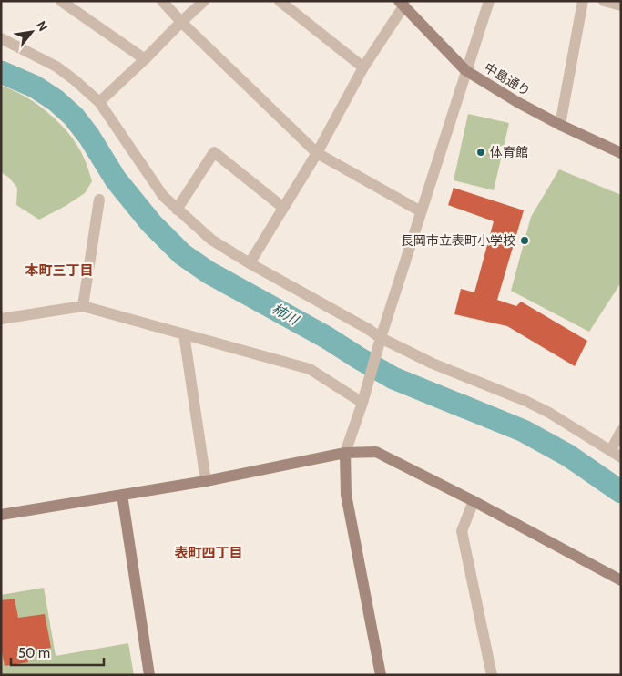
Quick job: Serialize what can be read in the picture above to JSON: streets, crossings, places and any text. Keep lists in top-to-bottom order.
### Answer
{
  "streets": {
    "street": ["中島通り"]
  },
  "districts": ["本町三丁目", "表町四丁目"],
  "water": ["柿川"],
  "places": ["体育館", "長岡市立表町小学校"],
  "scale_bar": "50 m",
  "north": "top right"
}
